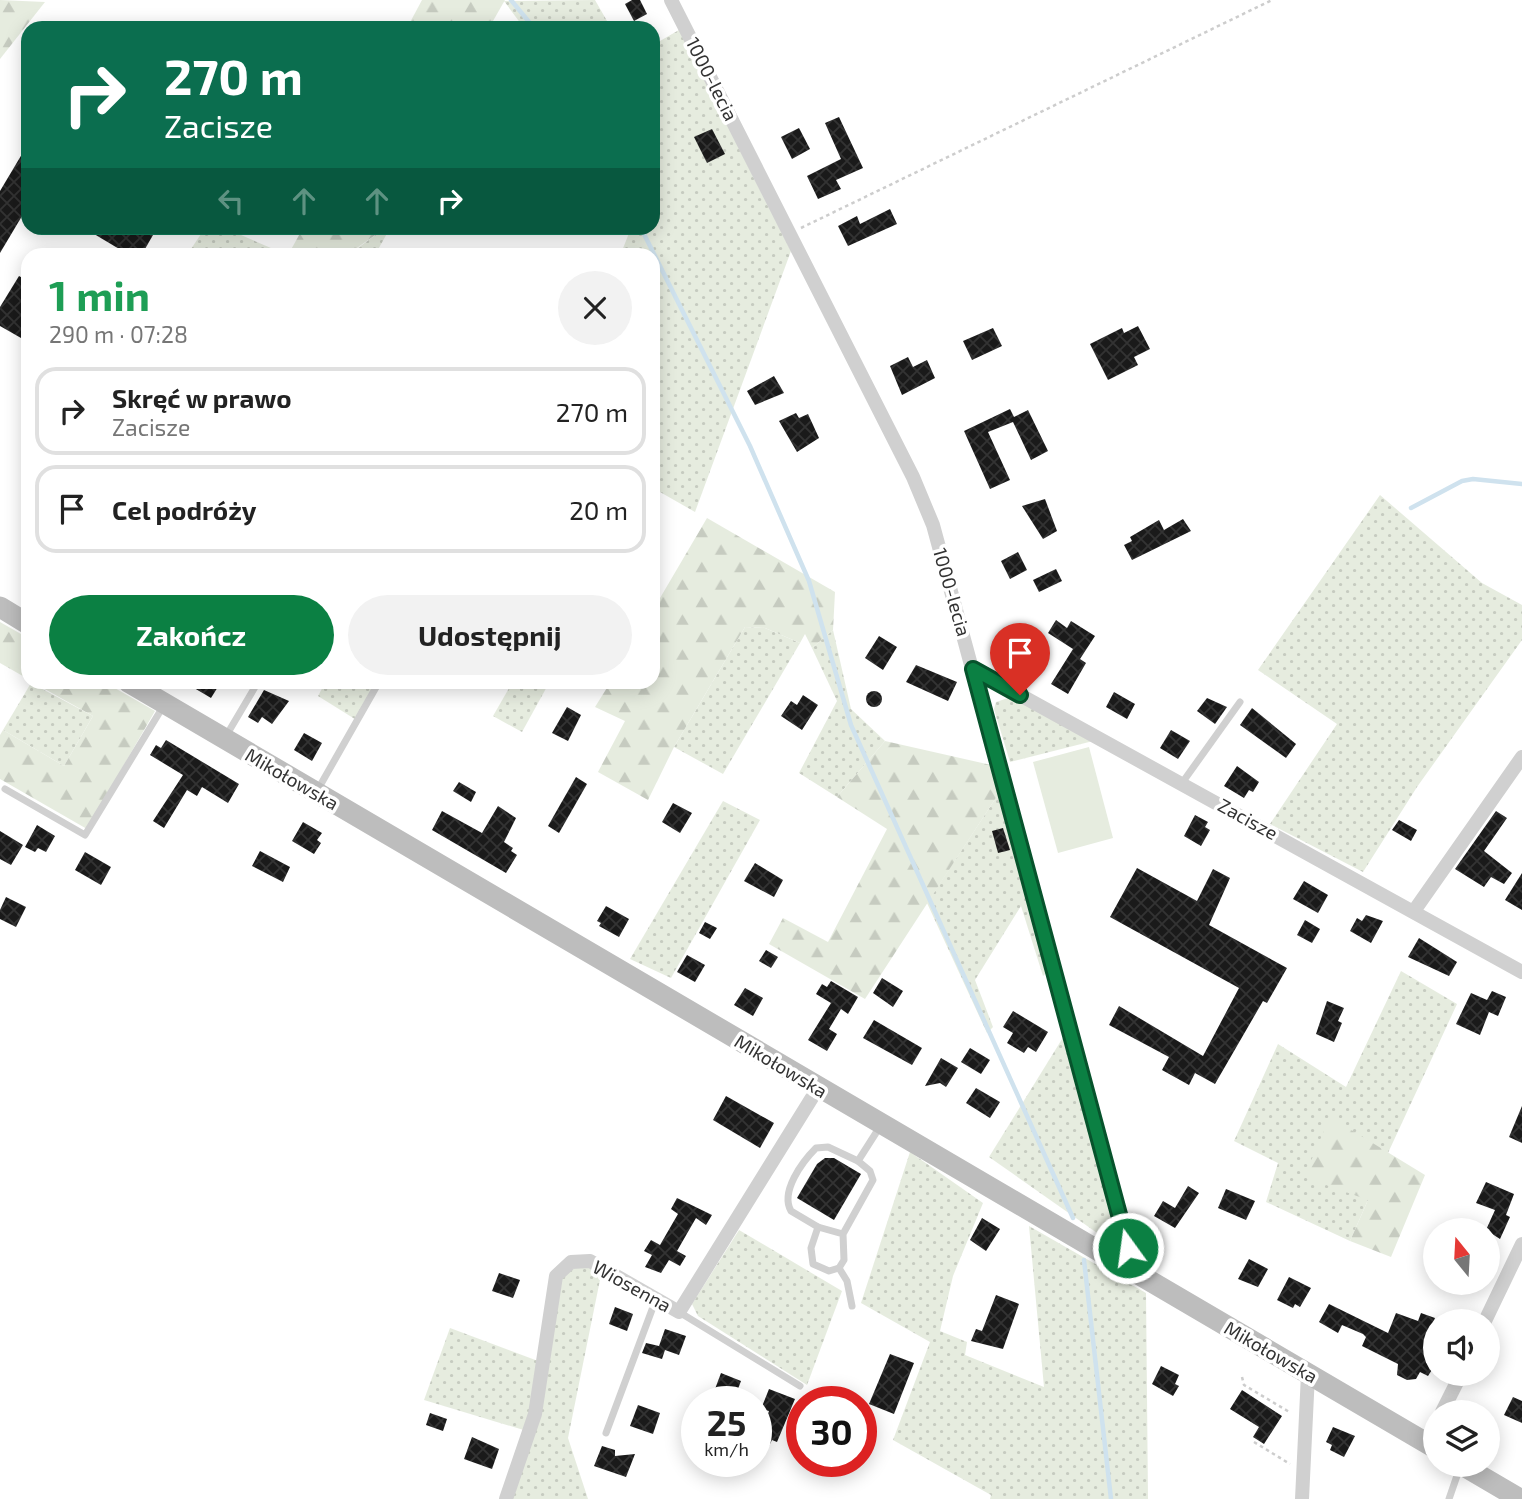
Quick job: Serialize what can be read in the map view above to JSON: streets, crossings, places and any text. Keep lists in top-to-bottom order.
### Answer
{
  "streets": {
    "main road": ["Mikołowska"],
    "street": ["1000-lecia", "Zacisze", "Wiosenna"]
  },
  "crossings": [
    ["1000-lecia", "Mikołowska"],
    ["1000-lecia", "Zacisze"],
    ["Mikołowska", "Wiosenna"]
  ],
  "north": "top",
  "page": {
    "turn": ["270 m", "Zacisze"],
    "heading": ["1 min", "290 m · 07:28"],
    "list": [
      {
        "name": "Skręć w prawo",
        "note": "Zacisze",
        "value": "270 m"
      },
      {
        "name": "Cel podróży",
        "value": "20 m"
      }
    ],
    "buttons": ["Zakończ", "Udostępnij"],
    "speed": "25 km/h",
    "limit": "30"
  }
}
